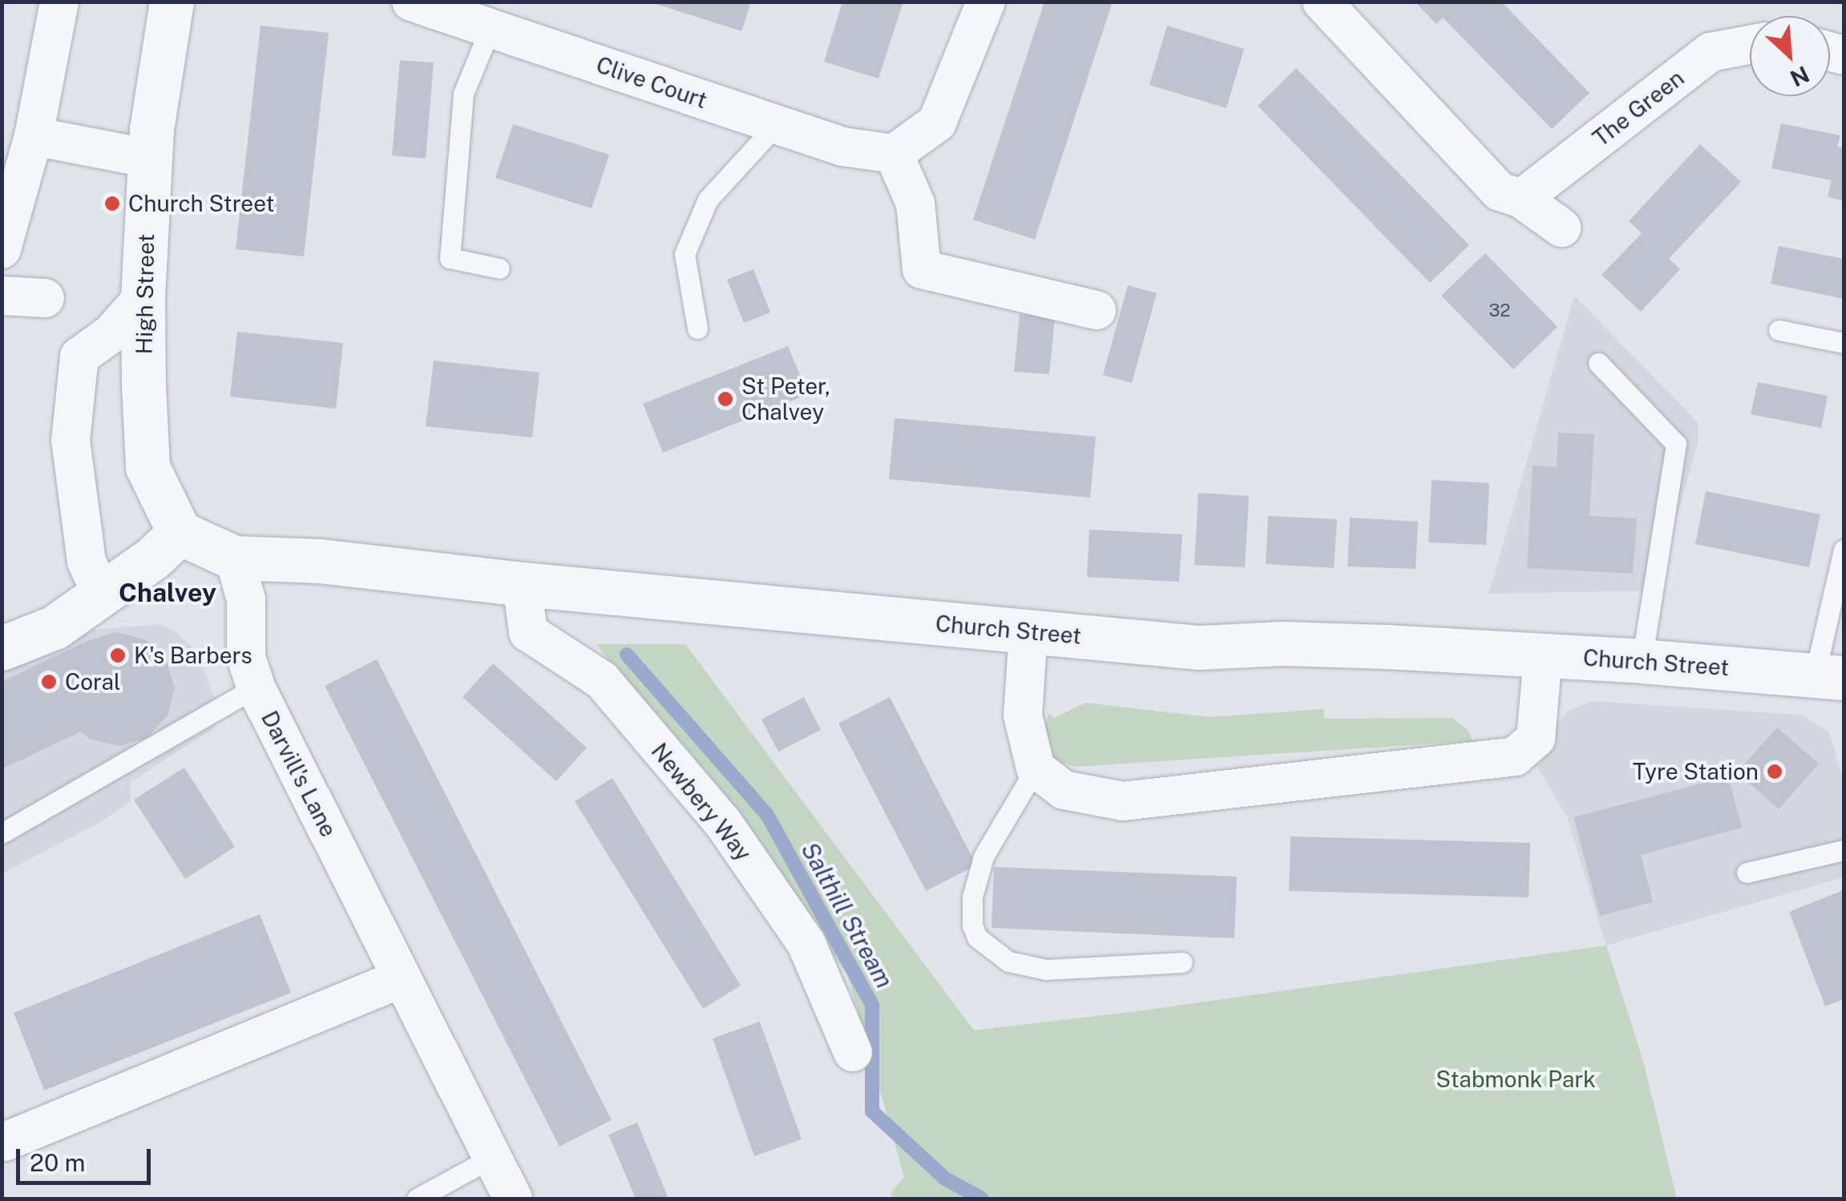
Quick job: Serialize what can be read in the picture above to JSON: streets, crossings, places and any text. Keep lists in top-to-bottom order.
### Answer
{
  "streets": {
    "street": [
      "Clive Court",
      "The Green",
      "High Street",
      "Church Street",
      "Darvill's Lane",
      "Newbery Way"
    ]
  },
  "crossings": [
    ["High Street", "Church Street"],
    ["Church Street", "Darvill's Lane"],
    ["Church Street", "Newbery Way"]
  ],
  "districts": ["Chalvey"],
  "water": ["Salthill Stream"],
  "parks": ["Stabmonk Park"],
  "places": [
    "Church Street",
    "St Peter, Chalvey",
    "K's Barbers",
    "Coral",
    "Tyre Station"
  ],
  "house_numbers": ["32"],
  "scale_bar": "20 m",
  "north": "bottom right"
}
